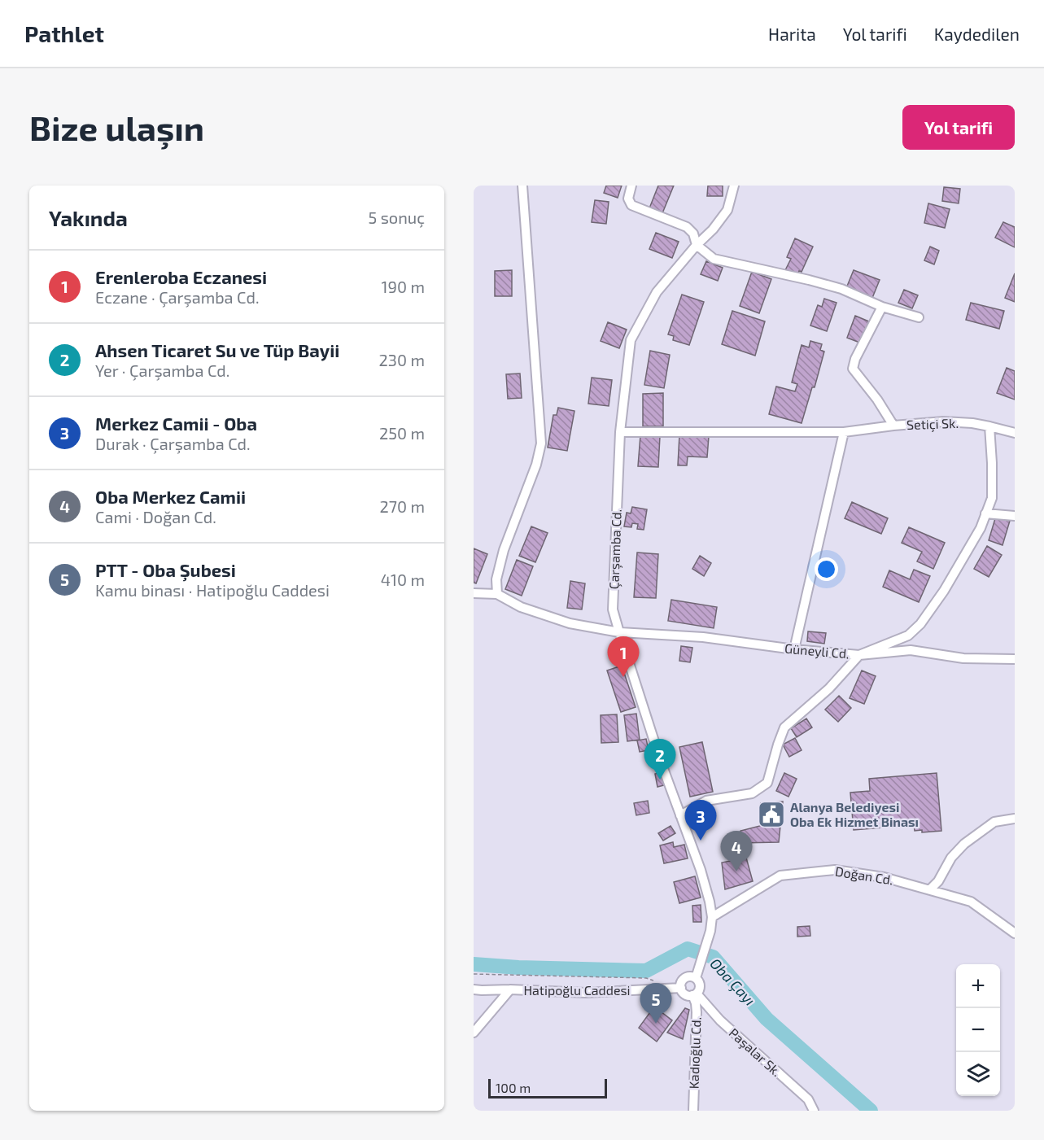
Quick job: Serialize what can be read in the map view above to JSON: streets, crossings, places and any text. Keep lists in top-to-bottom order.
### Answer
{
  "streets": {
    "street": [
      "Setiçi Sk.",
      "Çarşamba Cd.",
      "Güneyli Cd.",
      "Doğan Cd.",
      "Hatipoğlu Caddesi",
      "Paşalar Sk.",
      "Kadıoğlu Cd."
    ]
  },
  "crossings": [
    ["Setiçi Sk.", "Çarşamba Cd."],
    ["Çarşamba Cd.", "Güneyli Cd."],
    ["Çarşamba Cd.", "Doğan Cd."],
    ["Çarşamba Cd.", "Hatipoğlu Caddesi"],
    ["Çarşamba Cd.", "Paşalar Sk."],
    ["Çarşamba Cd.", "Kadıoğlu Cd."],
    ["Hatipoğlu Caddesi", "Paşalar Sk."],
    ["Hatipoğlu Caddesi", "Kadıoğlu Cd."],
    ["Paşalar Sk.", "Kadıoğlu Cd."]
  ],
  "water": ["Oba Çayı"],
  "places": {
    "public building": ["Alanya Belediyesi Oba Ek Hizmet Binası"]
  },
  "scale_bar": "100 m",
  "page": {
    "header": "Pathlet",
    "nav": ["Harita", "Yol tarifi", "Kaydedilen"],
    "buttons": "Yol tarifi",
    "title": "Bize ulaşın",
    "heading": ["Yakında", "5 sonuç"],
    "list": [
      {
        "mark": "1",
        "name": "Erenleroba Eczanesi",
        "note": "Eczane · Çarşamba Cd.",
        "value": "190 m"
      },
      {
        "mark": "2",
        "name": "Ahsen Ticaret Su ve Tüp Bayii",
        "note": "Yer · Çarşamba Cd.",
        "value": "230 m"
      },
      {
        "mark": "3",
        "name": "Merkez Camii - Oba",
        "note": "Durak · Çarşamba Cd.",
        "value": "250 m"
      },
      {
        "mark": "4",
        "name": "Oba Merkez Camii",
        "note": "Cami · Doğan Cd.",
        "value": "270 m"
      },
      {
        "mark": "5",
        "name": "PTT - Oba Şubesi",
        "note": "Kamu binası · Hatipoğlu Caddesi",
        "value": "410 m"
      }
    ],
    "pins": [
      "1",
      "2",
      "3",
      "4",
      "5"
    ],
    "map_buttons": ["+", "−"],
    "scale": "100 m"
  }
}
